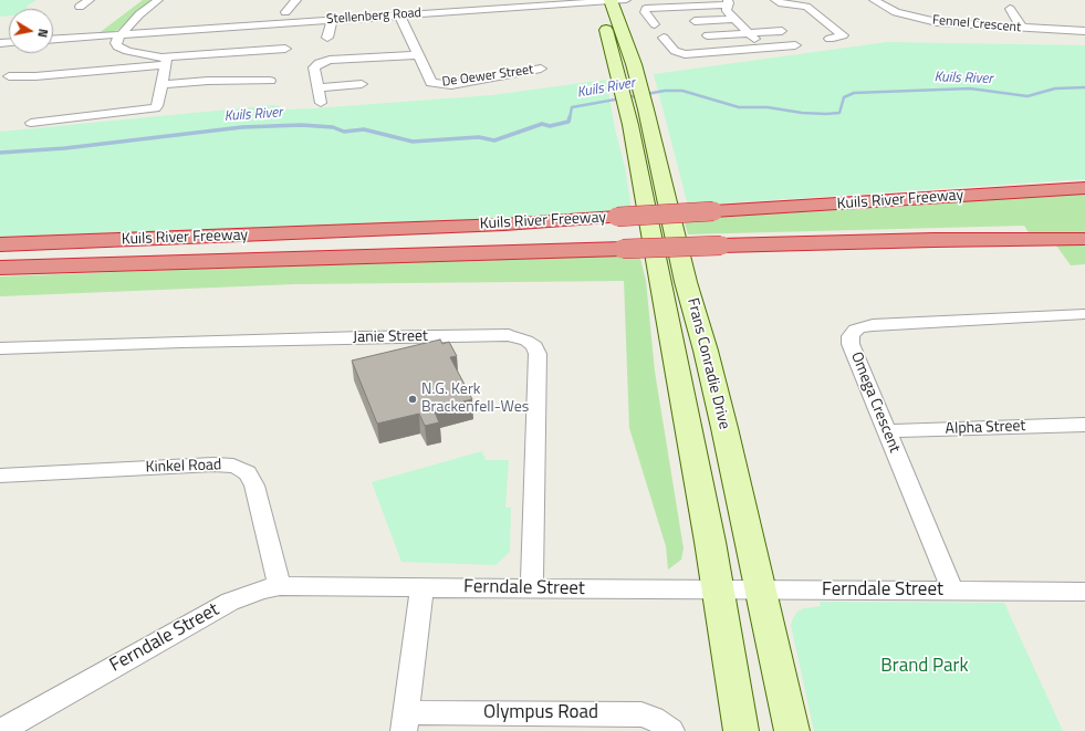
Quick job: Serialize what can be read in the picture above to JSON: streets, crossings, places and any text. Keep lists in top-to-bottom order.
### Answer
{
  "streets": {
    "highway": ["Kuils River Freeway"],
    "street": [
      "Stellenberg Road",
      "Fennel Crescent",
      "De Oewer Street",
      "Janie Street",
      "Frans Conradie Drive",
      "Omega Crescent",
      "Alpha Street",
      "Kinkel Road",
      "Ferndale Street",
      "Olympus Road"
    ]
  },
  "crossings": [
    ["Stellenberg Road", "De Oewer Street"],
    ["Stellenberg Road", "Frans Conradie Drive"],
    ["Janie Street", "Ferndale Street"],
    ["Frans Conradie Drive", "Ferndale Street"],
    ["Omega Crescent", "Alpha Street"],
    ["Omega Crescent", "Ferndale Street"],
    ["Kinkel Road", "Ferndale Street"]
  ],
  "water": ["Kuils River"],
  "parks": ["Brand Park"],
  "places": ["N.G. Kerk Brackenfell-Wes"],
  "north": "right"
}
